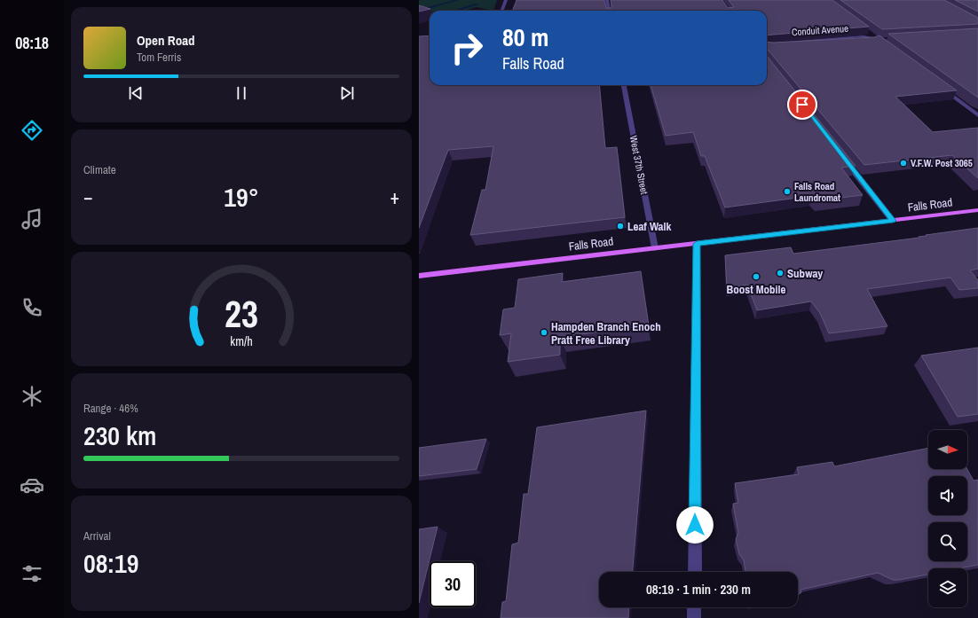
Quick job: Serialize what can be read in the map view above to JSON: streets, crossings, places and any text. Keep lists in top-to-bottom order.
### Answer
{
  "streets": {
    "main road": ["Falls Road"],
    "street": ["Conduit Avenue", "West 37th Street"]
  },
  "crossings": [
    ["West 37th Street", "Falls Road"]
  ],
  "places": [
    "V.F.W. Post 3065",
    "Falls Road Laundromat",
    "Leaf Walk",
    "Subway",
    "Boost Mobile",
    "Hampden Branch Enoch Pratt Free Library"
  ],
  "north": "right",
  "page": {
    "tabs": "08:18",
    "turn": ["80 m", "Falls Road"],
    "song": ["Open Road", "Tom Ferris"],
    "tile": [
      "Climate",
      ["Range · 46%", "230 km"],
      ["Arrival", "08:19"]
    ],
    "heat": ["−", "19°", "+"],
    "limit": "30",
    "trip": "08:19 · 1 min · 230 m",
    "gauge": ["23", "km/h"]
  }
}
